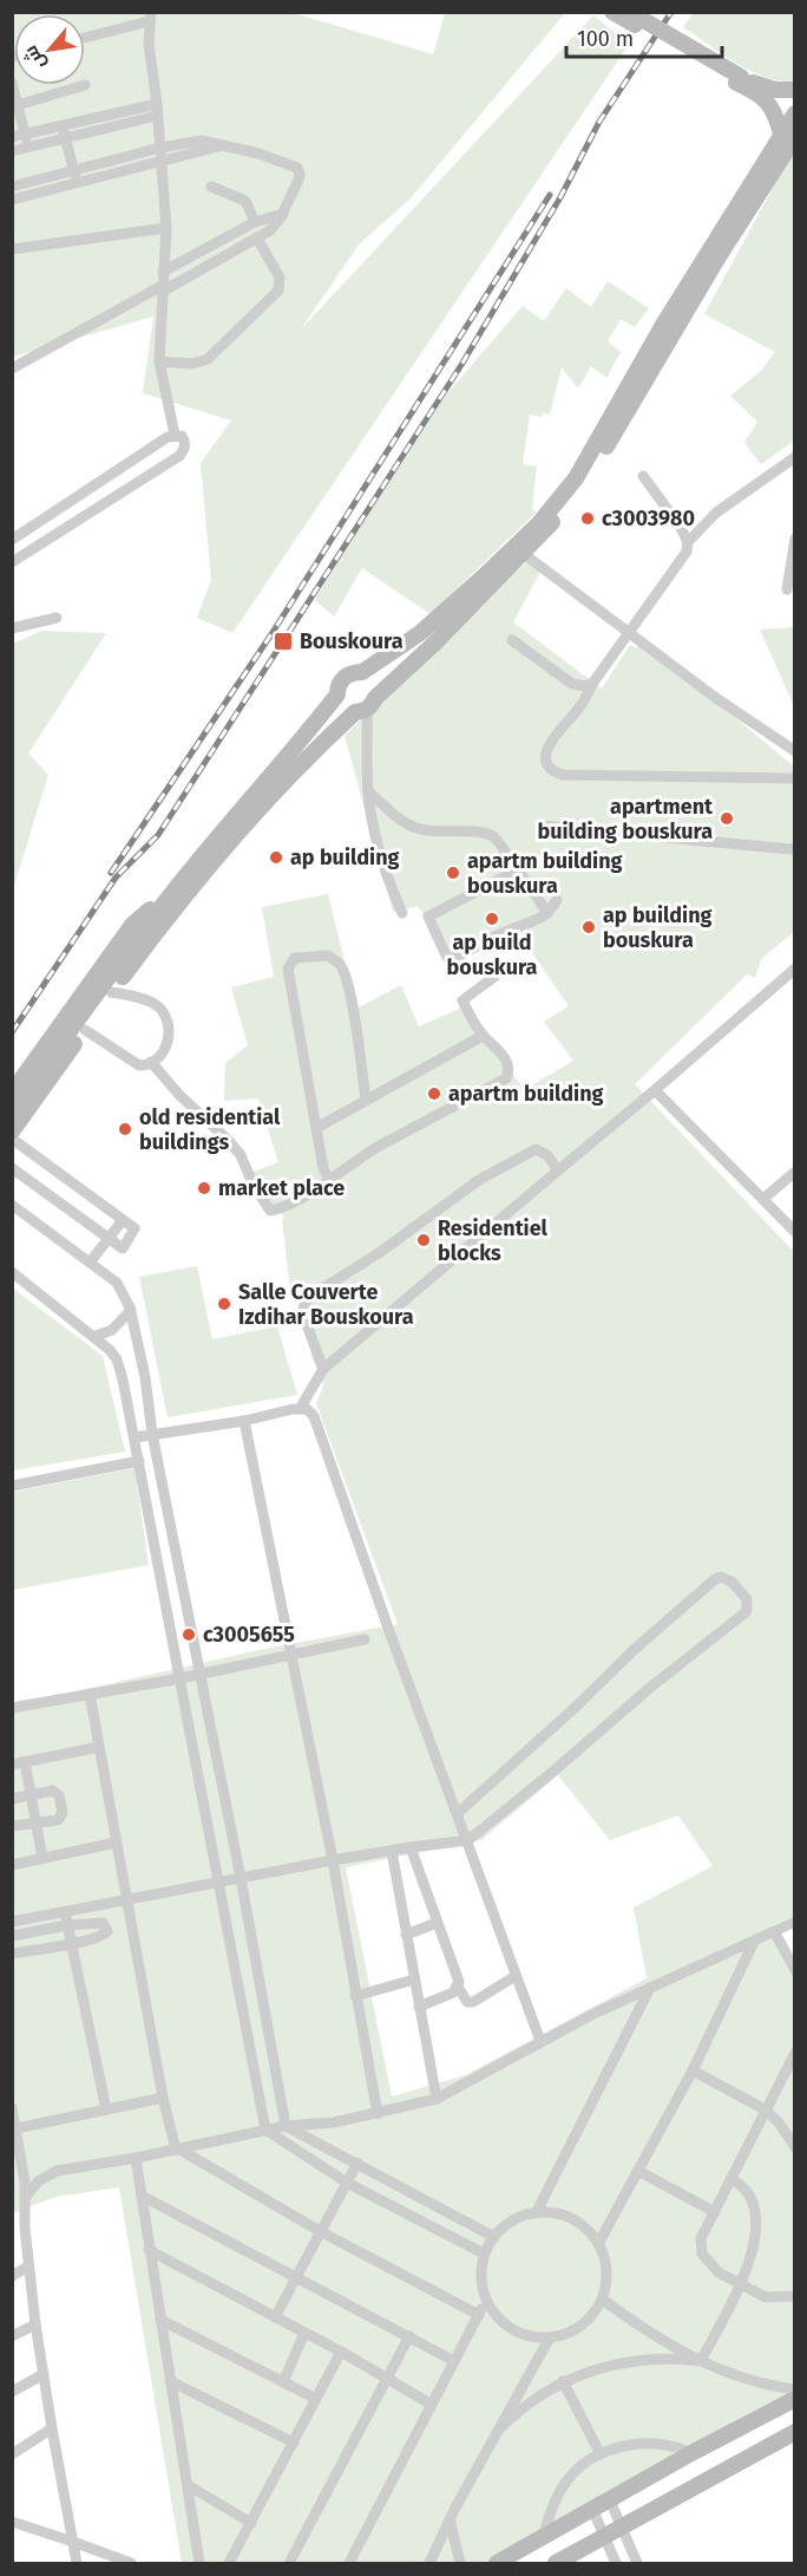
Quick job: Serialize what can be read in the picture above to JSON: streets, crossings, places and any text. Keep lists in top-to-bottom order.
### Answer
{
  "places": {
    "other": [
      "c3003980",
      "apartment building bouskura",
      "ap building",
      "apartm building bouskura",
      "ap build bouskura",
      "ap building bouskura",
      "apartm building",
      "old residential buildings",
      "market place",
      "Residentiel blocks",
      "Salle Couverte Izdihar Bouskoura",
      "c3005655"
    ],
    "transit": ["Bouskoura"]
  },
  "scale_bar": "100 m",
  "north": "bottom left"
}
